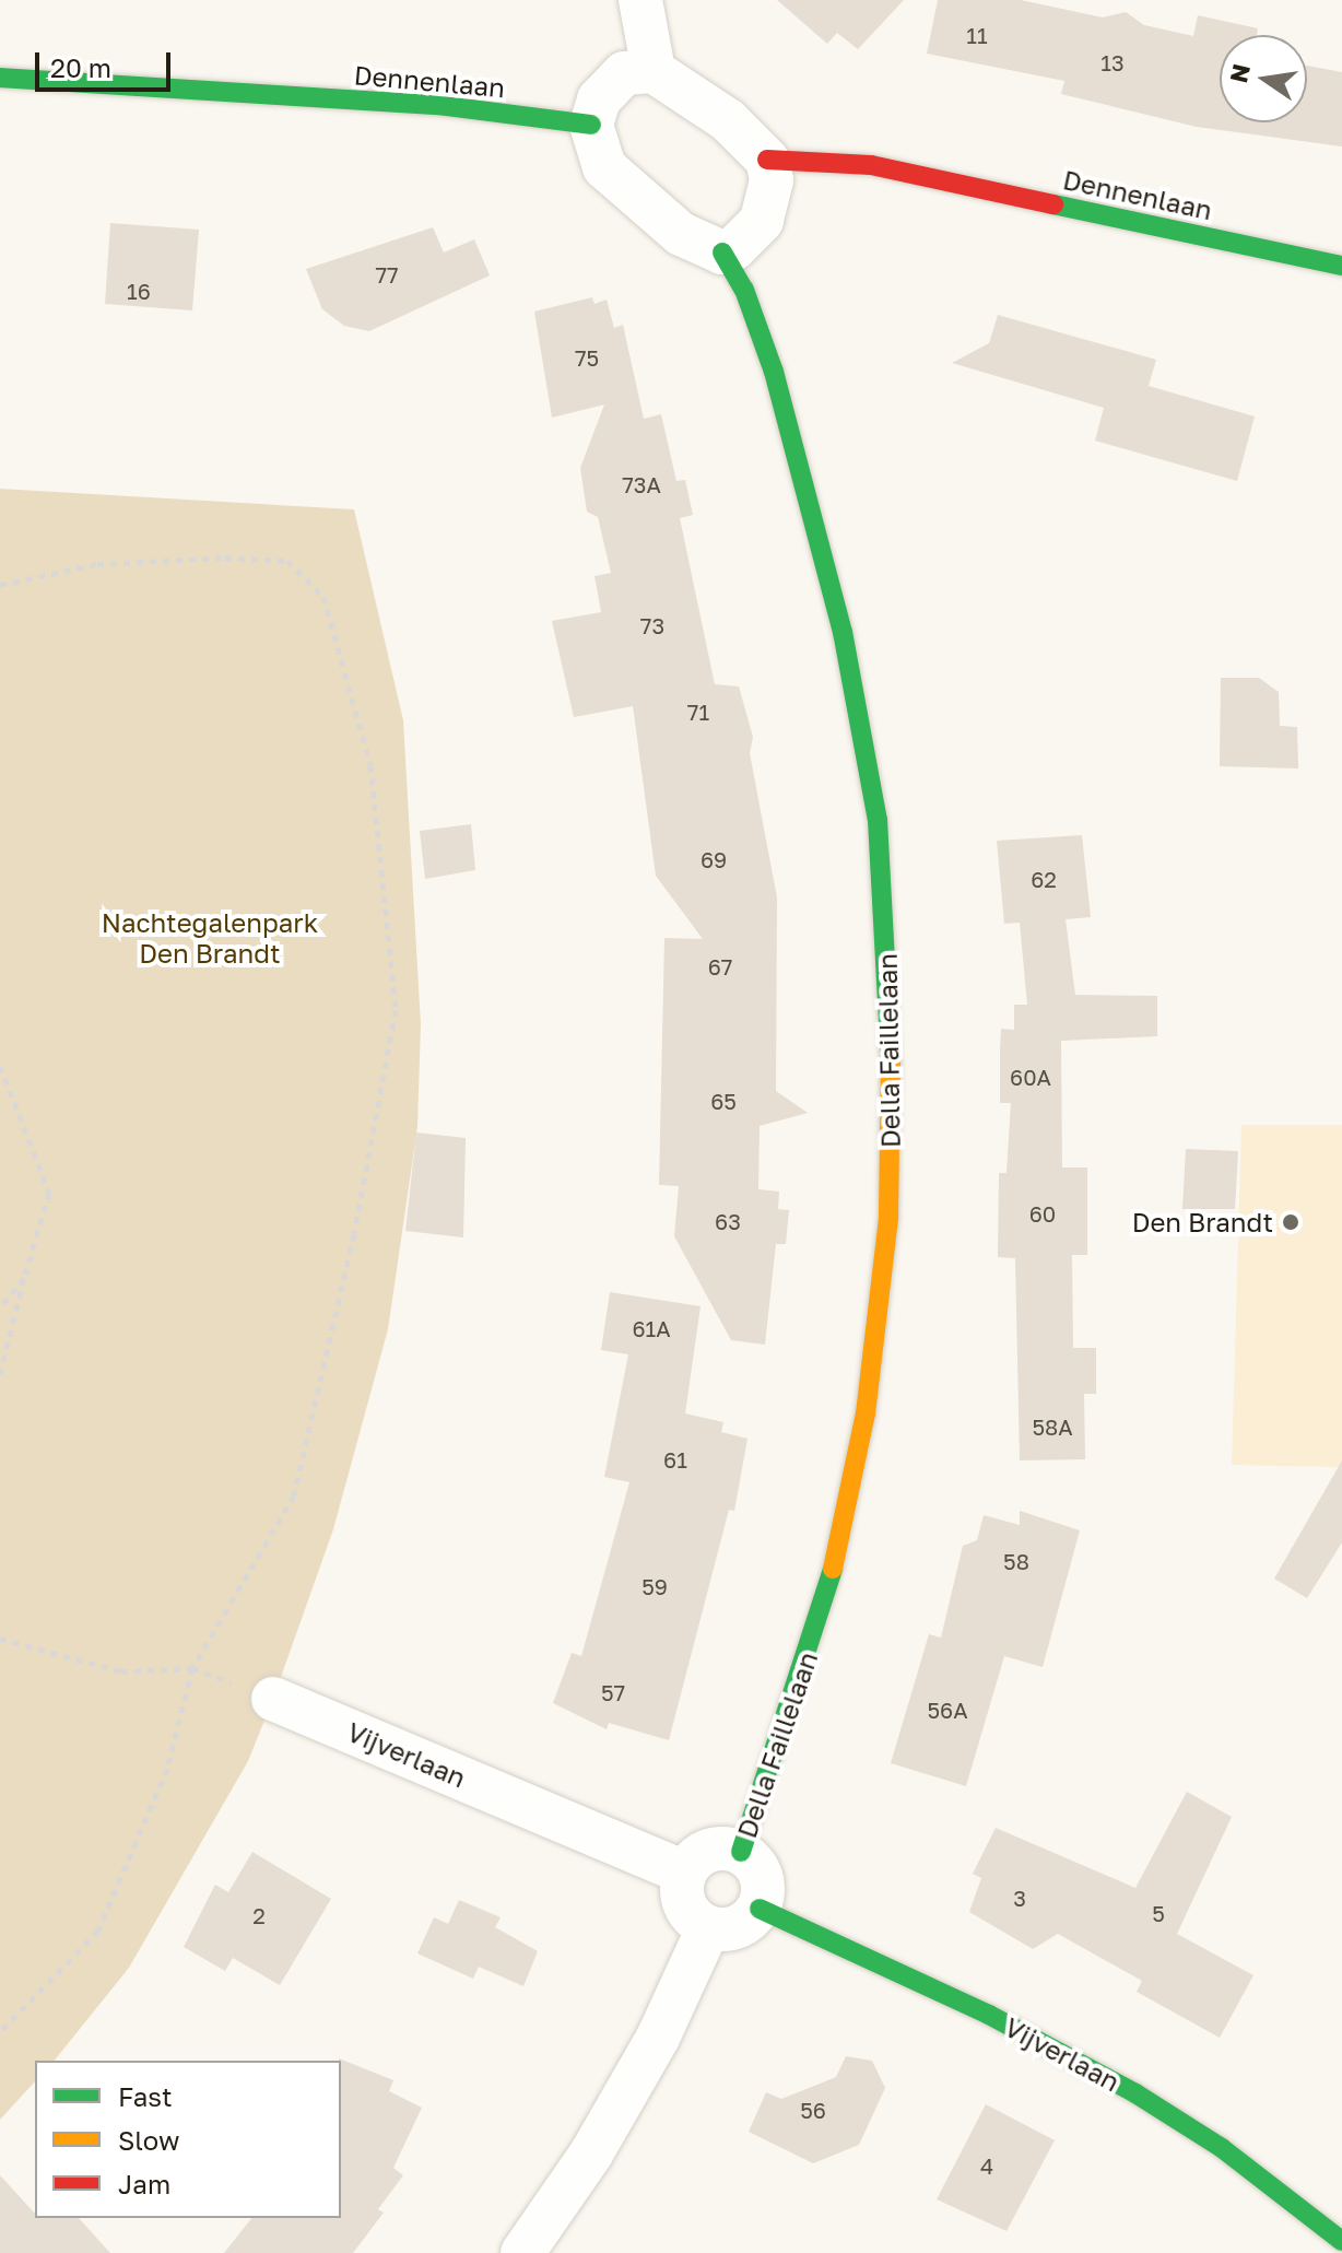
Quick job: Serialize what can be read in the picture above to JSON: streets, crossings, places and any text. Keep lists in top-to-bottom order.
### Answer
{
  "streets": {
    "street": ["Dennenlaan", "Della Faillelaan", "Vijverlaan"]
  },
  "crossings": [
    ["Dennenlaan", "Della Faillelaan"],
    ["Della Faillelaan", "Vijverlaan"]
  ],
  "parks": ["Nachtegalenpark Den Brandt"],
  "places": ["Den Brandt"],
  "house_numbers": [
    "11",
    "13",
    "77",
    "16",
    "75",
    "73A",
    "73",
    "71",
    "69",
    "62",
    "67",
    "60A",
    "65",
    "60",
    "63",
    "61A",
    "58A",
    "61",
    "58",
    "59",
    "57",
    "56A",
    "3",
    "5",
    "2",
    "56",
    "4"
  ],
  "legend": ["Fast", "Slow", "Jam"],
  "scale_bar": "20 m",
  "north": "left"
}
